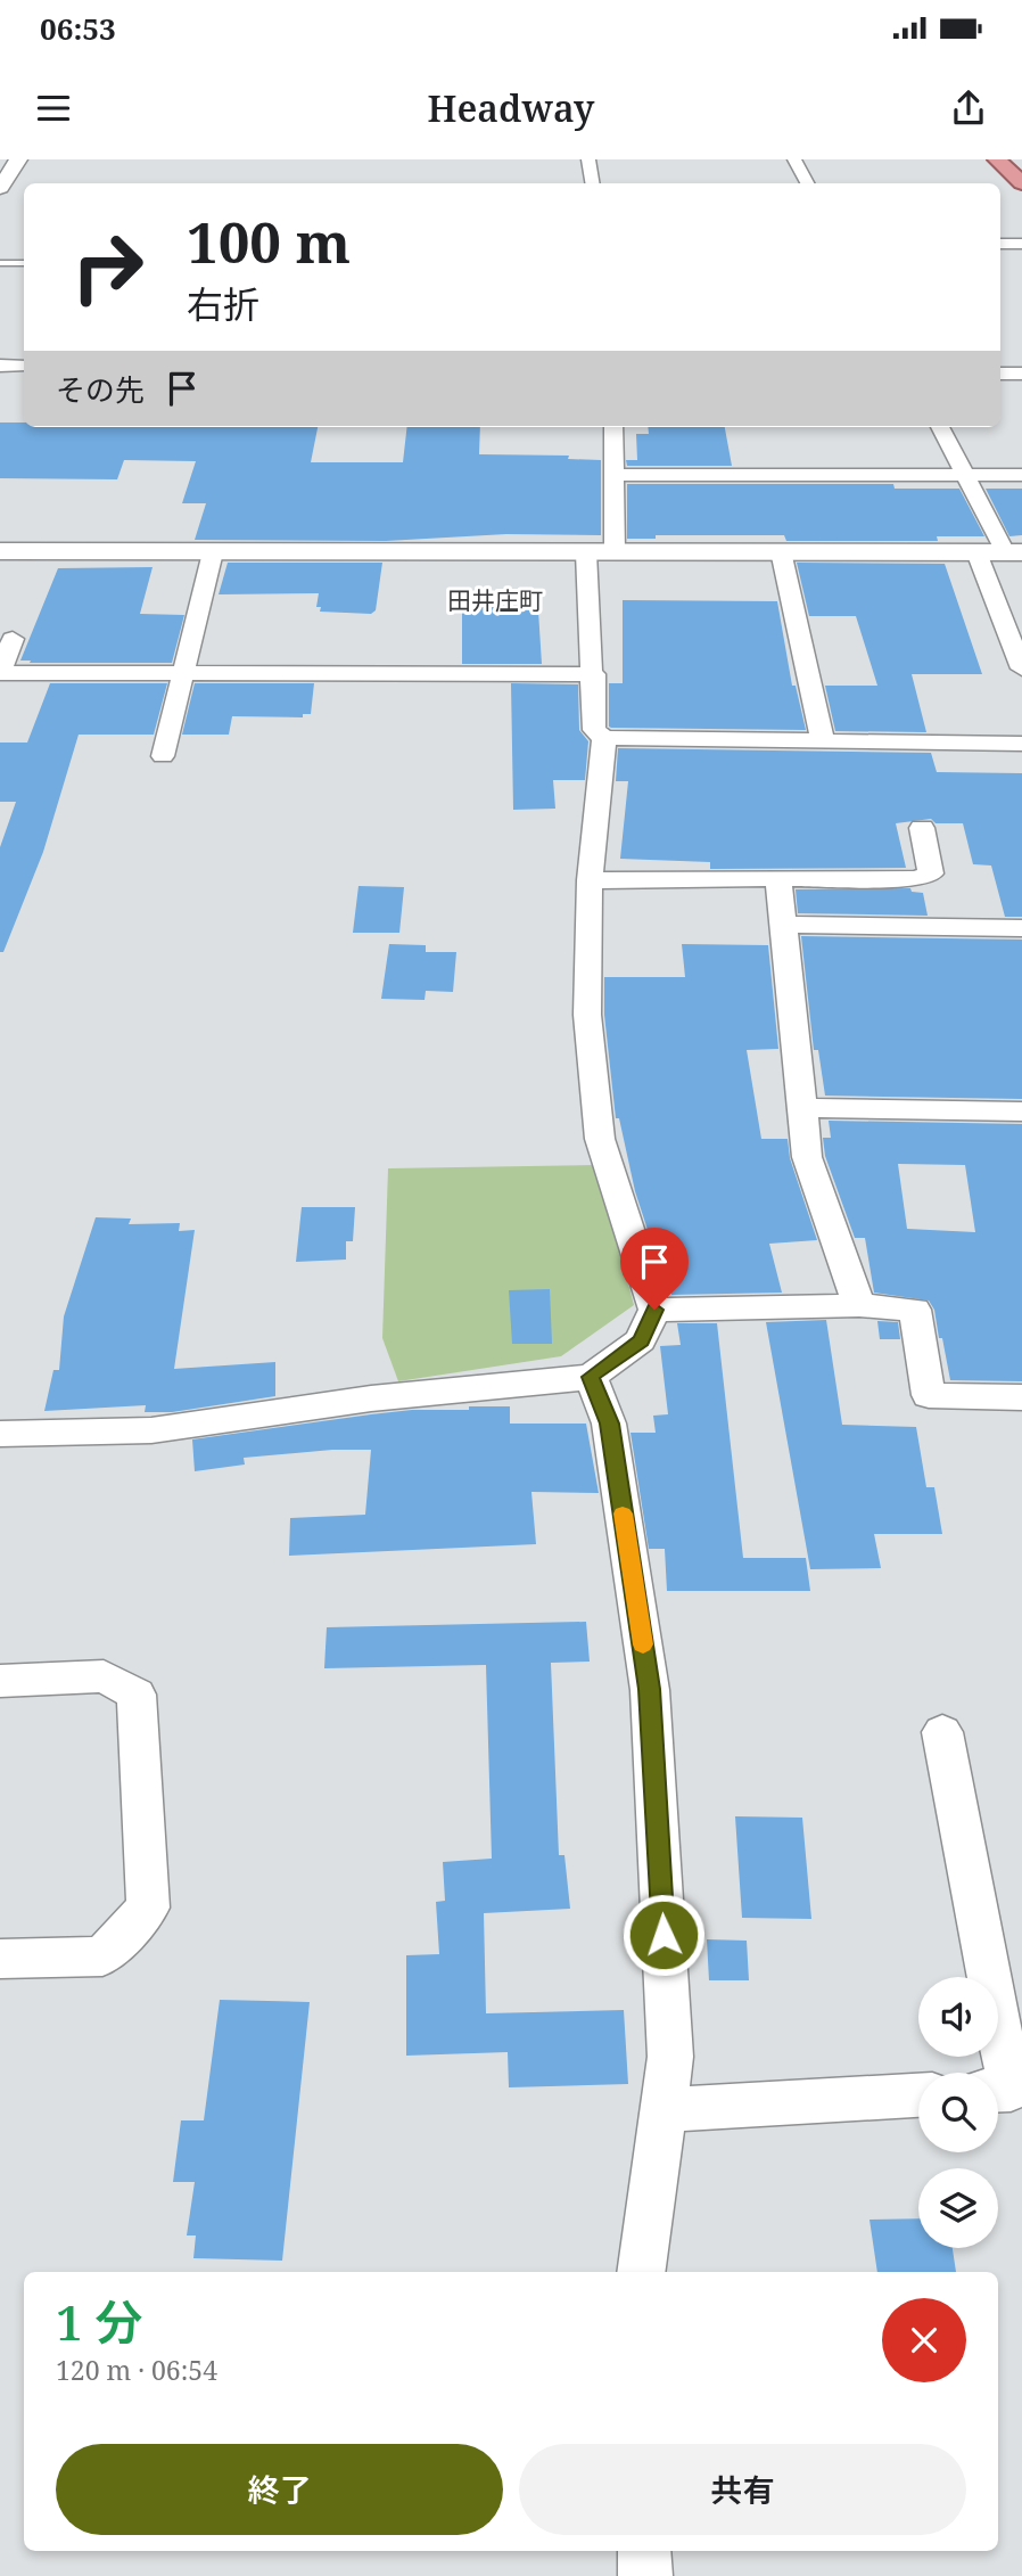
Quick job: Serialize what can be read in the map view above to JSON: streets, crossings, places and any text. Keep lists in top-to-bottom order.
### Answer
{
  "districts": ["田井庄町"],
  "page": {
    "status": "06:53",
    "header": "Headway",
    "turn": ["100 m", "右折"],
    "then": "その先",
    "heading": ["1 分", "120 m · 06:54"],
    "buttons": ["終了", "共有"]
  }
}
